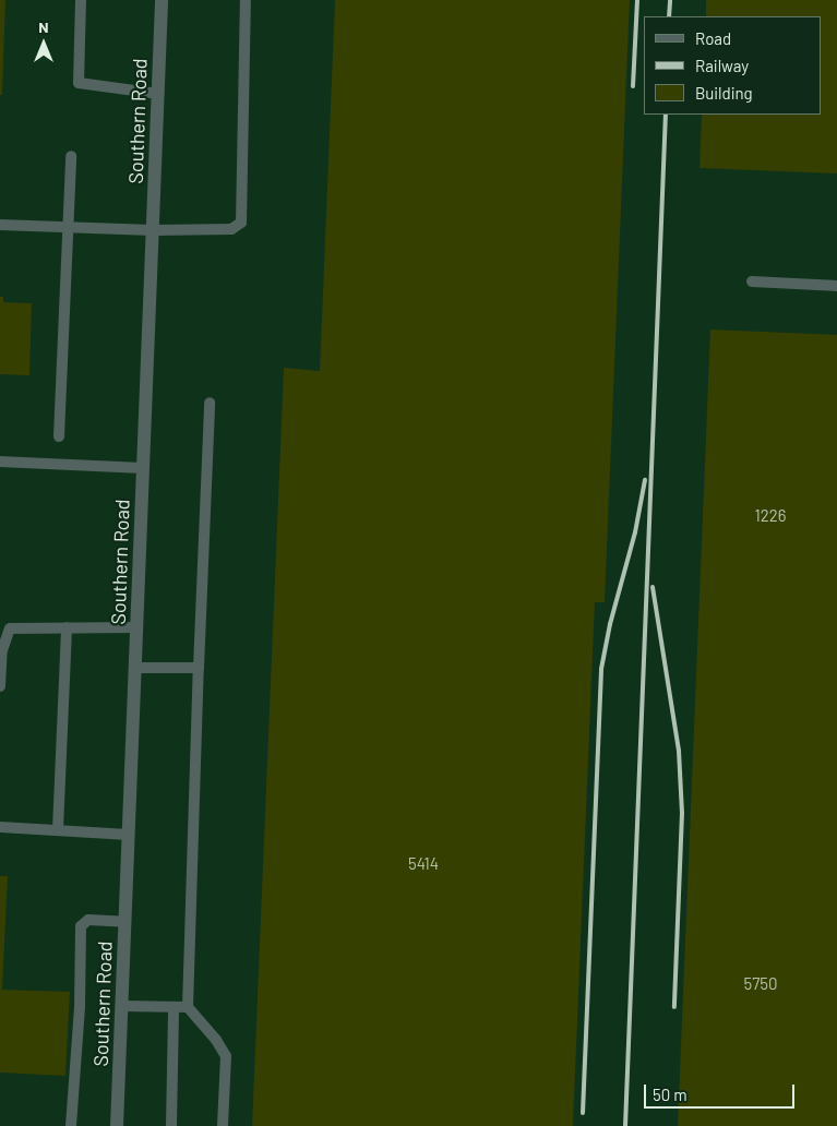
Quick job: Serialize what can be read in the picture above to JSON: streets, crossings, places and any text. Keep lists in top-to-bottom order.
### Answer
{
  "streets": {
    "street": ["Southern Road"]
  },
  "house_numbers": ["1226", "5414", "5750"],
  "legend": ["Road", "Railway", "Building"],
  "scale_bar": "50 m",
  "north": "top"
}
